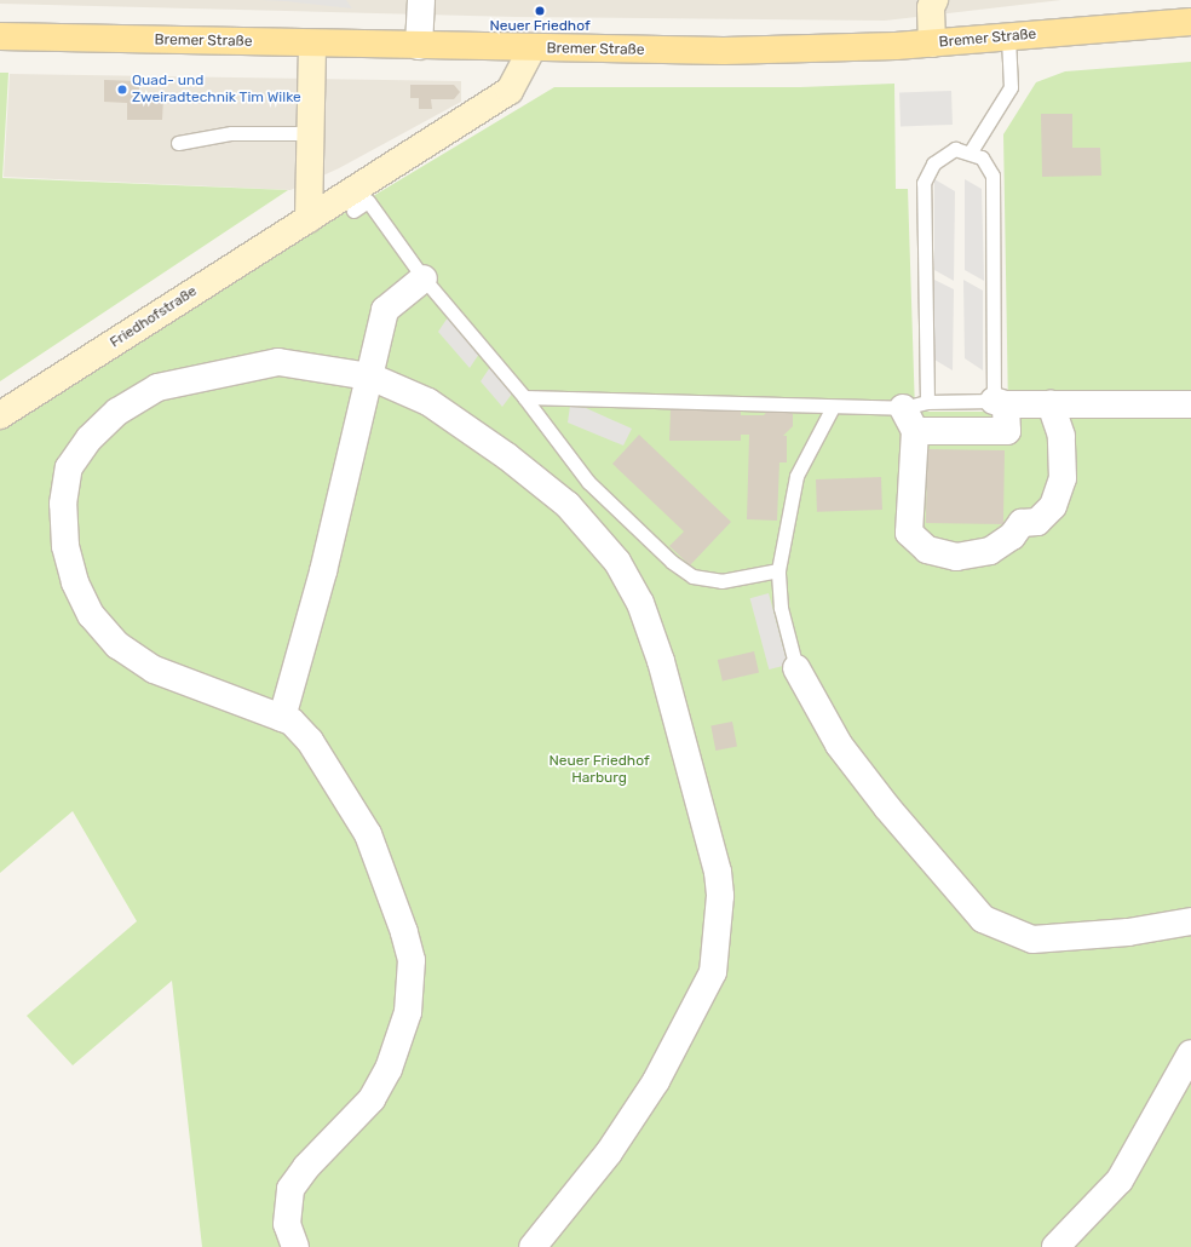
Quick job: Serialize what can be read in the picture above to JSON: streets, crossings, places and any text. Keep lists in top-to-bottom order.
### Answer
{
  "streets": {
    "main road": ["Bremer Straße"],
    "street": ["Friedhofstraße"]
  },
  "crossings": [
    ["Bremer Straße", "Friedhofstraße"]
  ],
  "parks": ["Neuer Friedhof Harburg"],
  "places": ["Neuer Friedhof", "Quad- und Zweiradtechnik Tim Wilke"]
}
